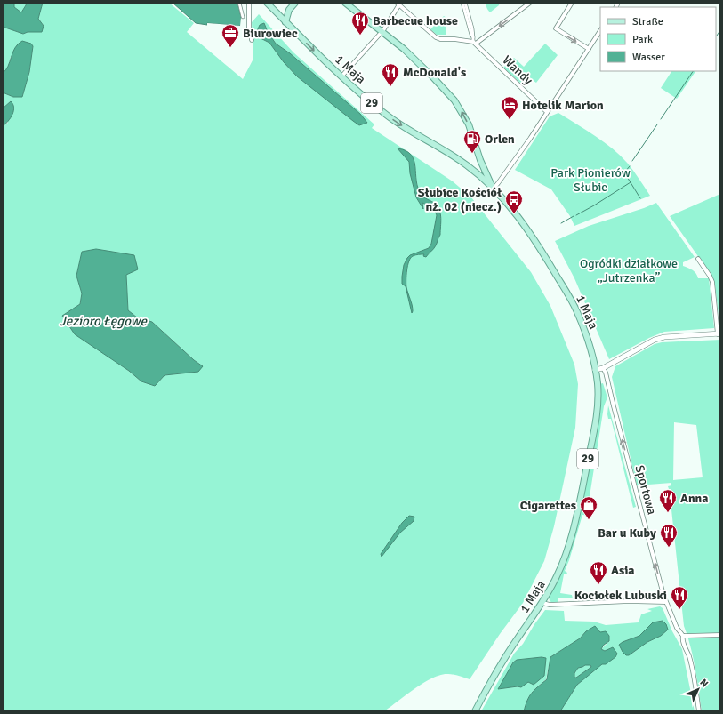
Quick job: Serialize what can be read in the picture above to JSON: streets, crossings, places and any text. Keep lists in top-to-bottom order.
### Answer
{
  "streets": {
    "main road": ["1 Maja", "29"],
    "street": ["Wandy", "Sportowa"]
  },
  "crossings": [
    ["1 Maja", "29"]
  ],
  "one_way": ["Sportowa"],
  "water": ["Jezioro Łęgowe"],
  "parks": ["Park Pionierów Słubic", "Ogródki działkowe „Jutrzenka”"],
  "places": {
    "restaurant": [
      "Barbecue house",
      "McDonald's",
      "Anna",
      "Bar u Kuby",
      "Asia",
      "Kociołek Lubuski"
    ],
    "office": ["Biurowiec"],
    "hotel": ["Hotelik Marion"],
    "fuel station": ["Orlen"],
    "bus stop": ["Słubice Kościół nż. 02 (niecz.)"],
    "shop": ["Cigarettes"]
  },
  "legend": ["Straße", "Park", "Wasser"],
  "north": "top right"
}
